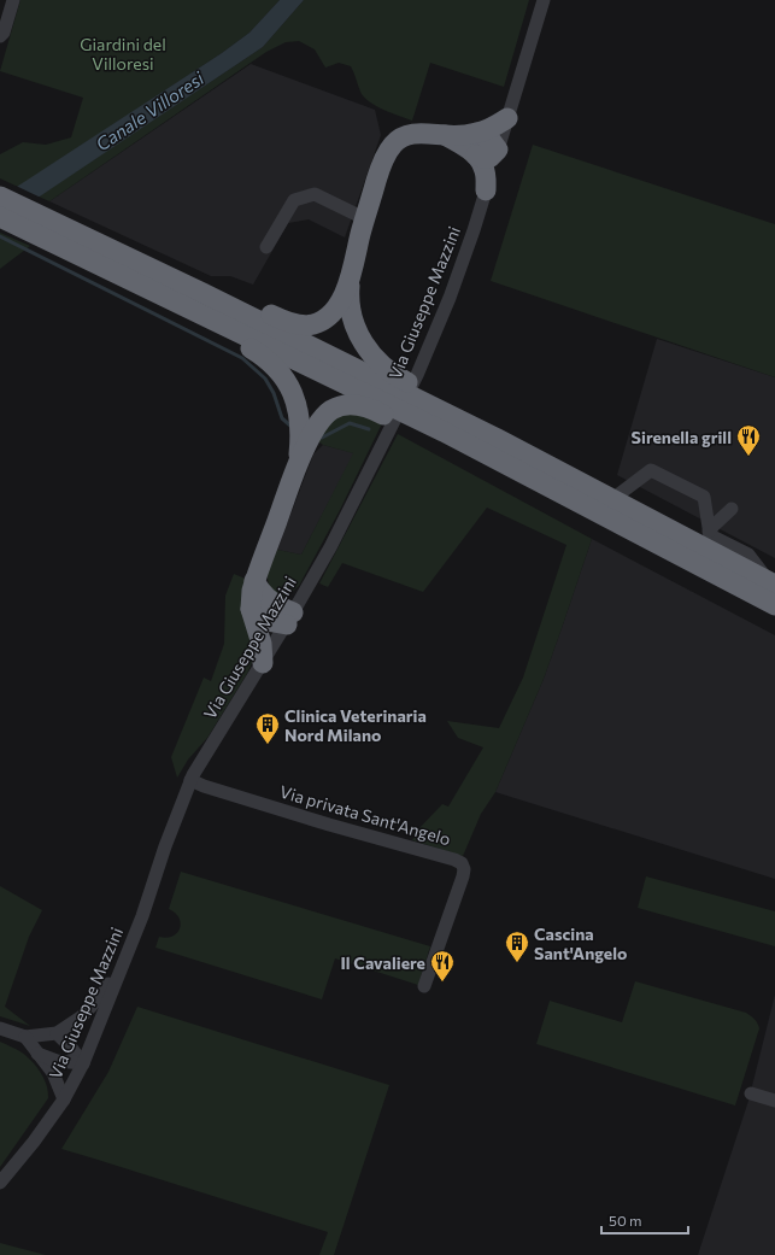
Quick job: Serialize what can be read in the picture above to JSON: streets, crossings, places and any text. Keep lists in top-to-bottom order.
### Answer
{
  "streets": {
    "street": ["Via Giuseppe Mazzini", "Via privata Sant'Angelo"]
  },
  "crossings": [
    ["Via Giuseppe Mazzini", "Via privata Sant'Angelo"]
  ],
  "water": ["Canale Villoresi"],
  "parks": ["Giardini del Villoresi"],
  "places": {
    "restaurant": ["Sirenella grill", "Il Cavaliere"],
    "building": ["Clinica Veterinaria Nord Milano", "Cascina Sant'Angelo"]
  },
  "scale_bar": "50 m"
}
